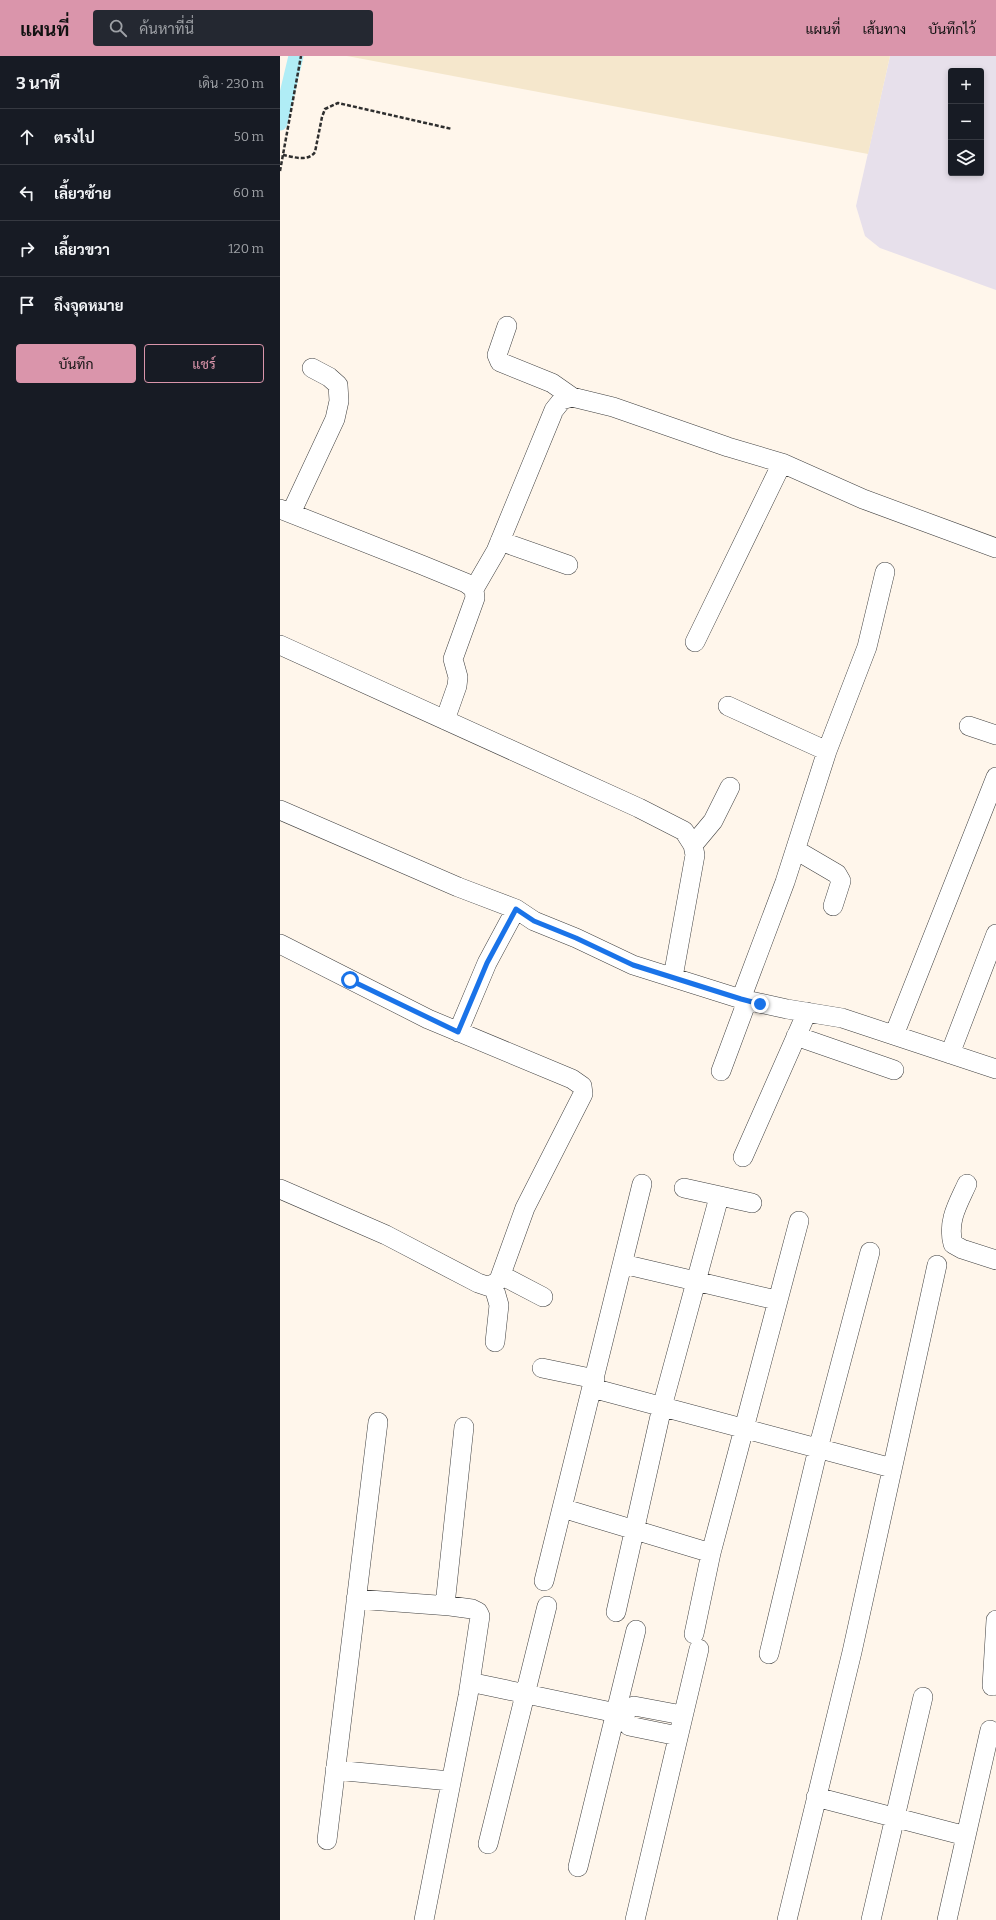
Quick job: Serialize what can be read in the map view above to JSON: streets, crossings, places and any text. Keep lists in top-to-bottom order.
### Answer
{
  "page": {
    "header": "แผนที่",
    "search": "ค้นหาที่นี่",
    "nav": ["แผนที่", "เส้นทาง", "บันทึกไว้"],
    "heading": ["3 นาที", "เดิน · 230 m"],
    "map_buttons": ["+", "−"],
    "list": [
      ["ตรงไป", "50 m"],
      ["เลี้ยวซ้าย", "60 m"],
      ["เลี้ยวขวา", "120 m"],
      "ถึงจุดหมาย"
    ],
    "buttons": ["บันทึก", "แชร์"]
  }
}
